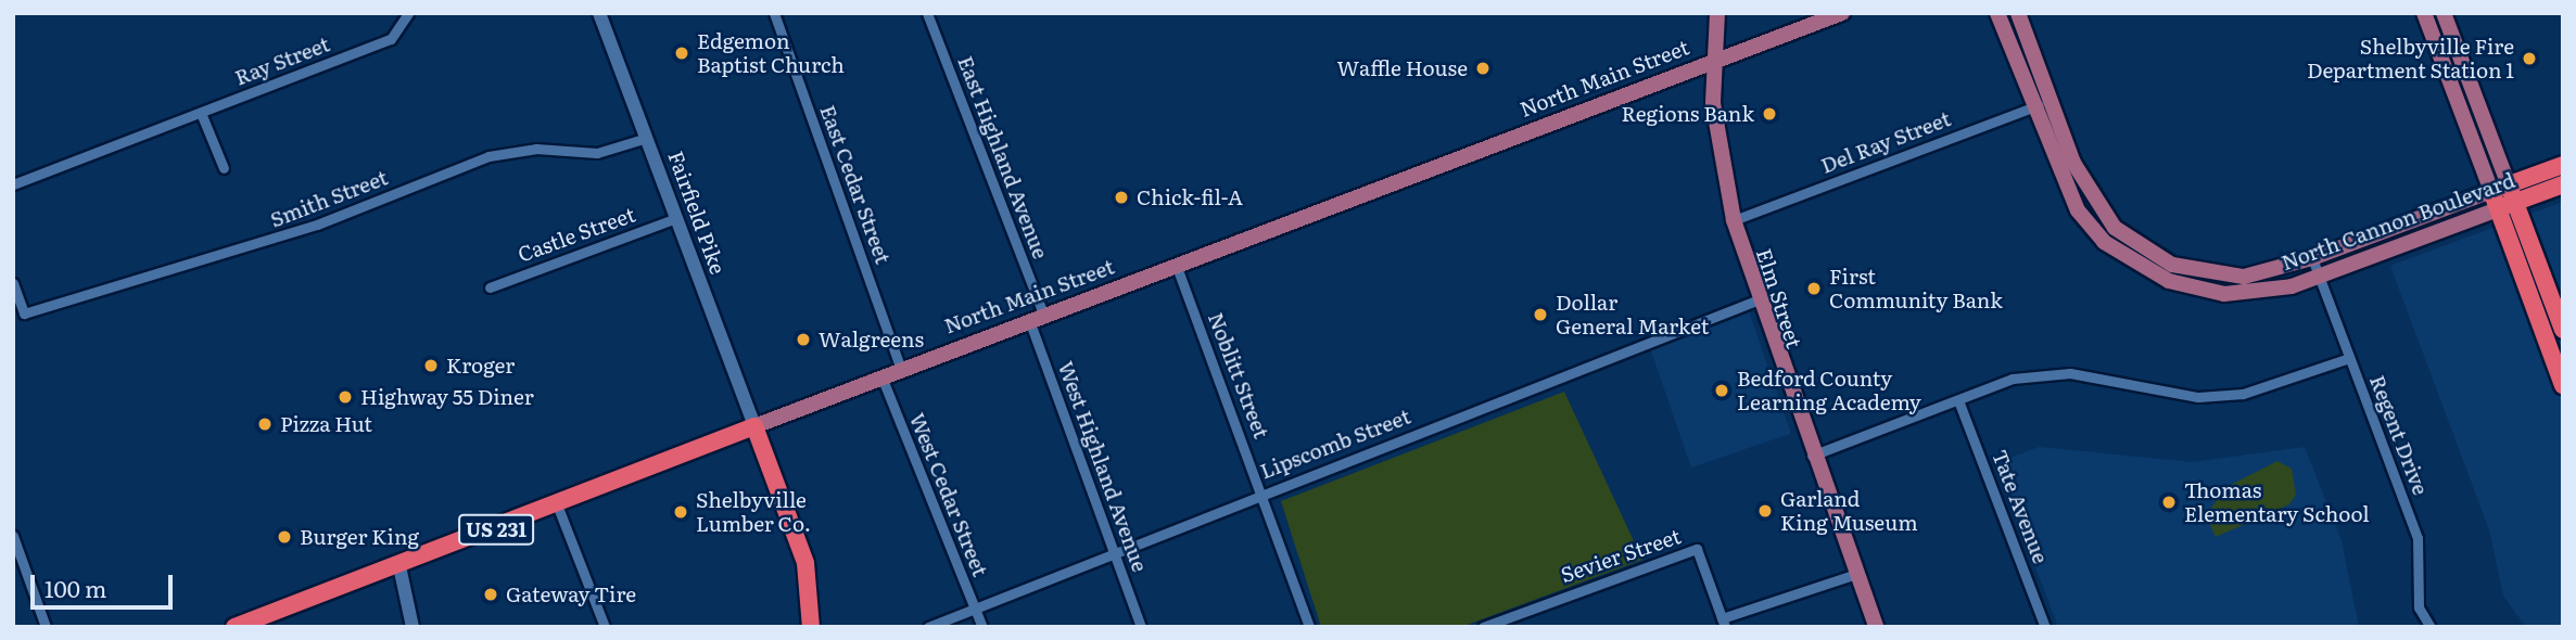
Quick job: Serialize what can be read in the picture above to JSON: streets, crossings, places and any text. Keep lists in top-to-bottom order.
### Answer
{
  "streets": {
    "highway": ["North Main Street", "North Cannon Boulevard", "US 231"],
    "main road": ["Elm Street"],
    "street": [
      "Ray Street",
      "Del Ray Street",
      "East Highland Avenue",
      "East Cedar Street",
      "Smith Street",
      "Fairfield Pike",
      "Castle Street",
      "Noblitt Street",
      "Regent Drive",
      "Lipscomb Street",
      "West Highland Avenue",
      "West Cedar Street",
      "Tate Avenue",
      "Sevier Street"
    ]
  },
  "crossings": [
    ["North Main Street", "East Highland Avenue"],
    ["North Main Street", "East Cedar Street"],
    ["North Main Street", "Fairfield Pike"],
    ["North Main Street", "Elm Street"],
    ["North Main Street", "Noblitt Street"],
    ["North Main Street", "West Highland Avenue"],
    ["North Main Street", "West Cedar Street"],
    ["Del Ray Street", "North Cannon Boulevard"],
    ["Del Ray Street", "Elm Street"],
    ["East Highland Avenue", "West Highland Avenue"],
    ["Smith Street", "Fairfield Pike"],
    ["Fairfield Pike", "Castle Street"],
    ["North Cannon Boulevard", "Regent Drive"],
    ["Elm Street", "Lipscomb Street"],
    ["Elm Street", "Sevier Street"],
    ["Noblitt Street", "Lipscomb Street"],
    ["Lipscomb Street", "West Highland Avenue"],
    ["Lipscomb Street", "West Cedar Street"]
  ],
  "places": [
    "Edgemon Baptist Church",
    "Shelbyville Fire Department Station 1",
    "Waffle House",
    "Regions Bank",
    "Chick-fil-A",
    "First Community Bank",
    "Dollar General Market",
    "Walgreens",
    "Kroger",
    "Bedford County Learning Academy",
    "Highway 55 Diner",
    "Pizza Hut",
    "Thomas Elementary School",
    "Garland King Museum",
    "Shelbyville Lumber Co.",
    "Burger King",
    "Gateway Tire"
  ],
  "scale_bar": "100 m"
}
